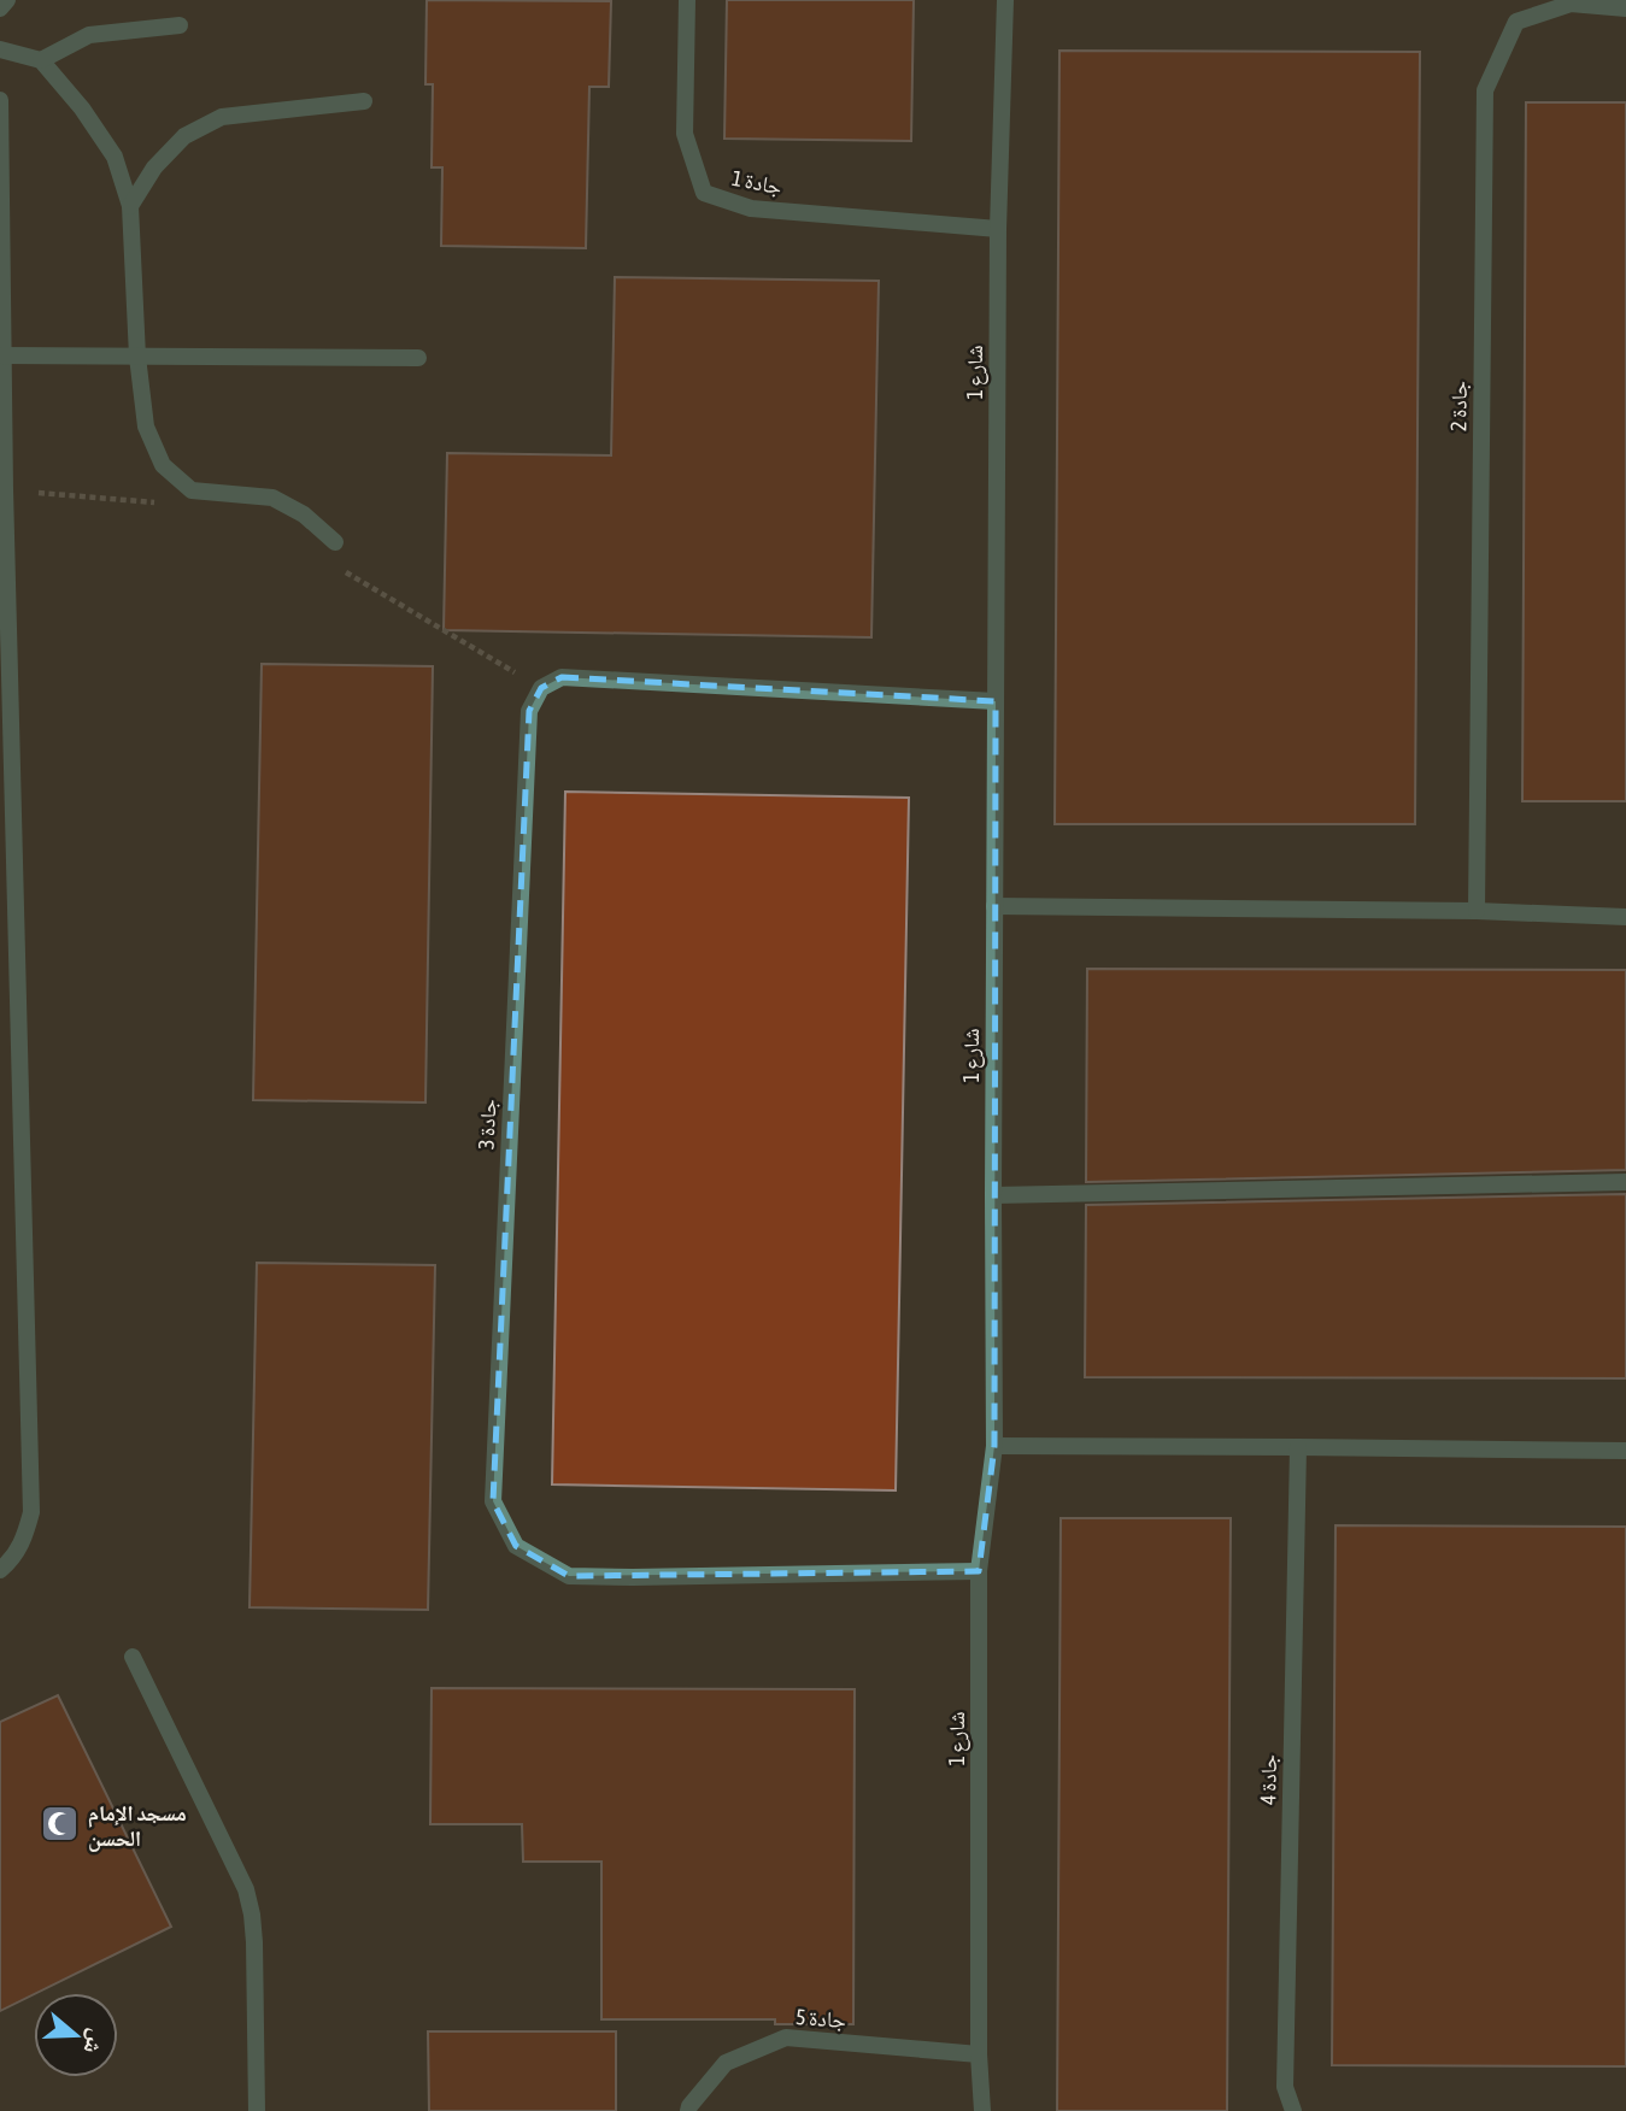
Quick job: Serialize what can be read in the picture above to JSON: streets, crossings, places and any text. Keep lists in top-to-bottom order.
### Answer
{
  "streets": {
    "street": [
      "جادة 1",
      "شارع 1",
      "جادة 2",
      "جادة 3",
      "جادة 4",
      "جادة 5"
    ]
  },
  "crossings": [
    ["جادة 1", "شارع 1"],
    ["شارع 1", "جادة 3"],
    ["شارع 1", "جادة 5"]
  ],
  "places": {
    "mosque": ["مسجد الإمام الحسن"]
  },
  "north": "right"
}
